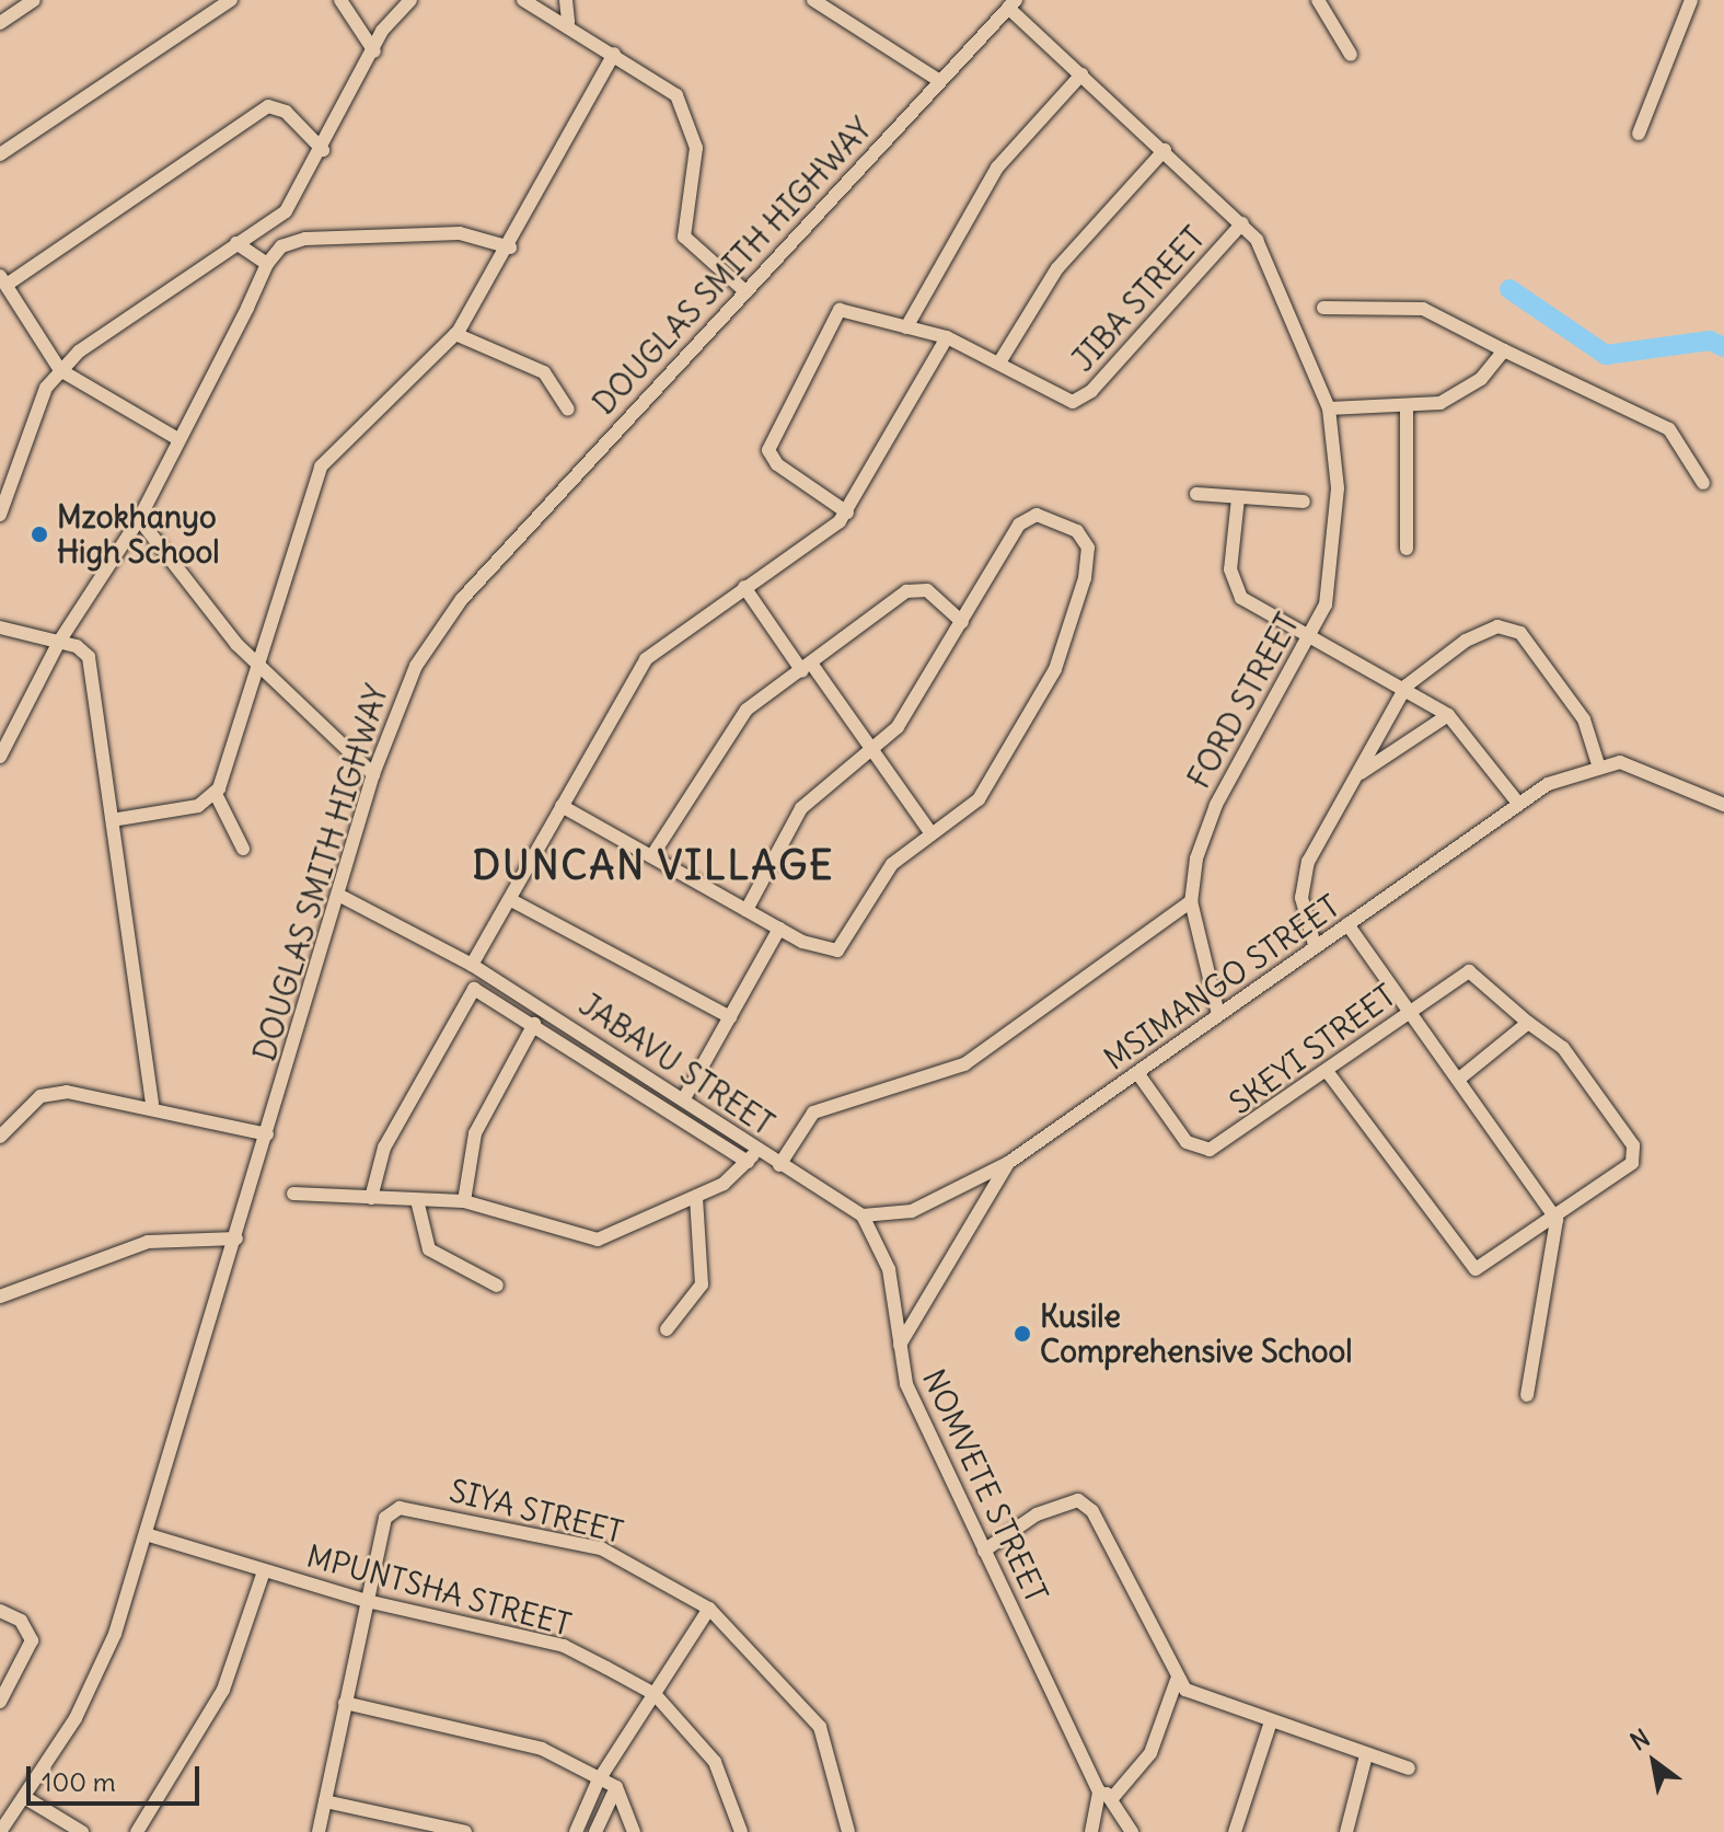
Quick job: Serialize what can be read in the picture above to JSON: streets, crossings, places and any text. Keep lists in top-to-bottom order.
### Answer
{
  "streets": {
    "street": [
      "DOUGLAS SMITH HIGHWAY",
      "JIBA STREET",
      "FORD STREET",
      "MSIMANGO STREET",
      "SKEYI STREET",
      "JABAVU STREET",
      "NOMVETE STREET",
      "SIYA STREET",
      "MPUNTSHA STREET"
    ]
  },
  "crossings": [
    ["DOUGLAS SMITH HIGHWAY", "FORD STREET"],
    ["DOUGLAS SMITH HIGHWAY", "JABAVU STREET"],
    ["DOUGLAS SMITH HIGHWAY", "MPUNTSHA STREET"],
    ["JIBA STREET", "FORD STREET"],
    ["FORD STREET", "MSIMANGO STREET"],
    ["MSIMANGO STREET", "SKEYI STREET"],
    ["MSIMANGO STREET", "JABAVU STREET"],
    ["MSIMANGO STREET", "NOMVETE STREET"],
    ["SIYA STREET", "MPUNTSHA STREET"]
  ],
  "districts": ["DUNCAN VILLAGE"],
  "places": ["Mzokhanyo High School", "Kusile Comprehensive School"],
  "scale_bar": "100 m",
  "north": "top left"
}
